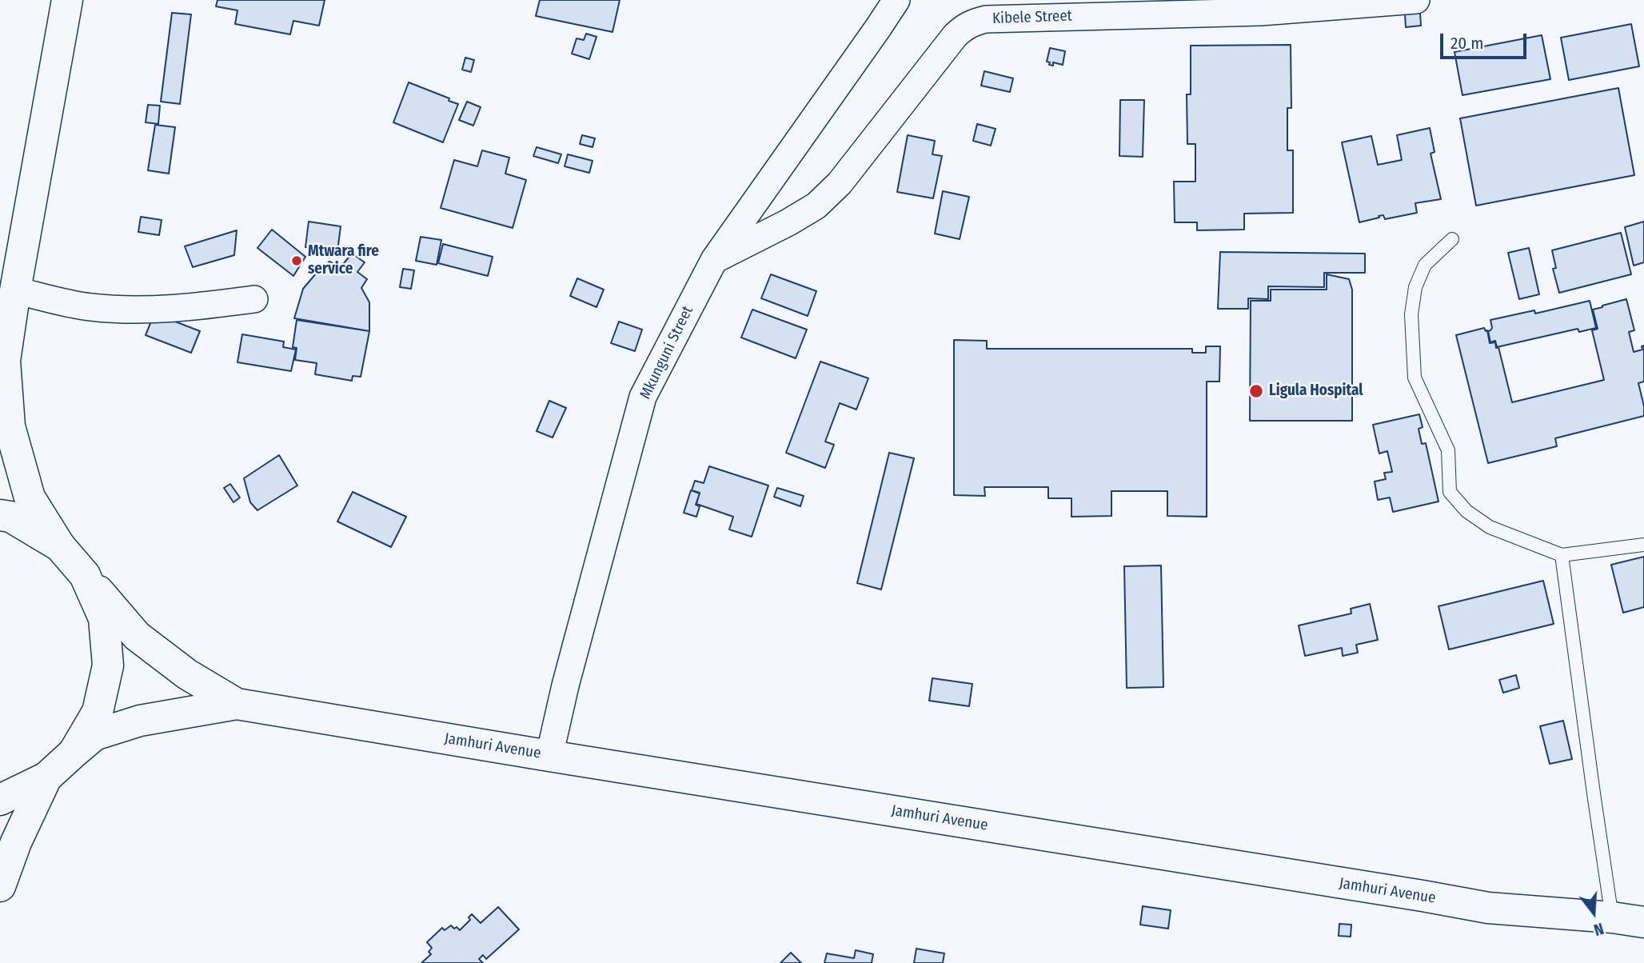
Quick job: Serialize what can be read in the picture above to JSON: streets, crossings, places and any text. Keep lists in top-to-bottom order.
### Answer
{
  "streets": {
    "main road": ["Jamhuri Avenue"],
    "street": ["Kibele Street", "Mkunguni Street"]
  },
  "crossings": [
    ["Kibele Street", "Mkunguni Street"],
    ["Mkunguni Street", "Jamhuri Avenue"]
  ],
  "places": ["Mtwara fire service", "Ligula Hospital"],
  "scale_bar": "20 m",
  "north": "bottom"
}
